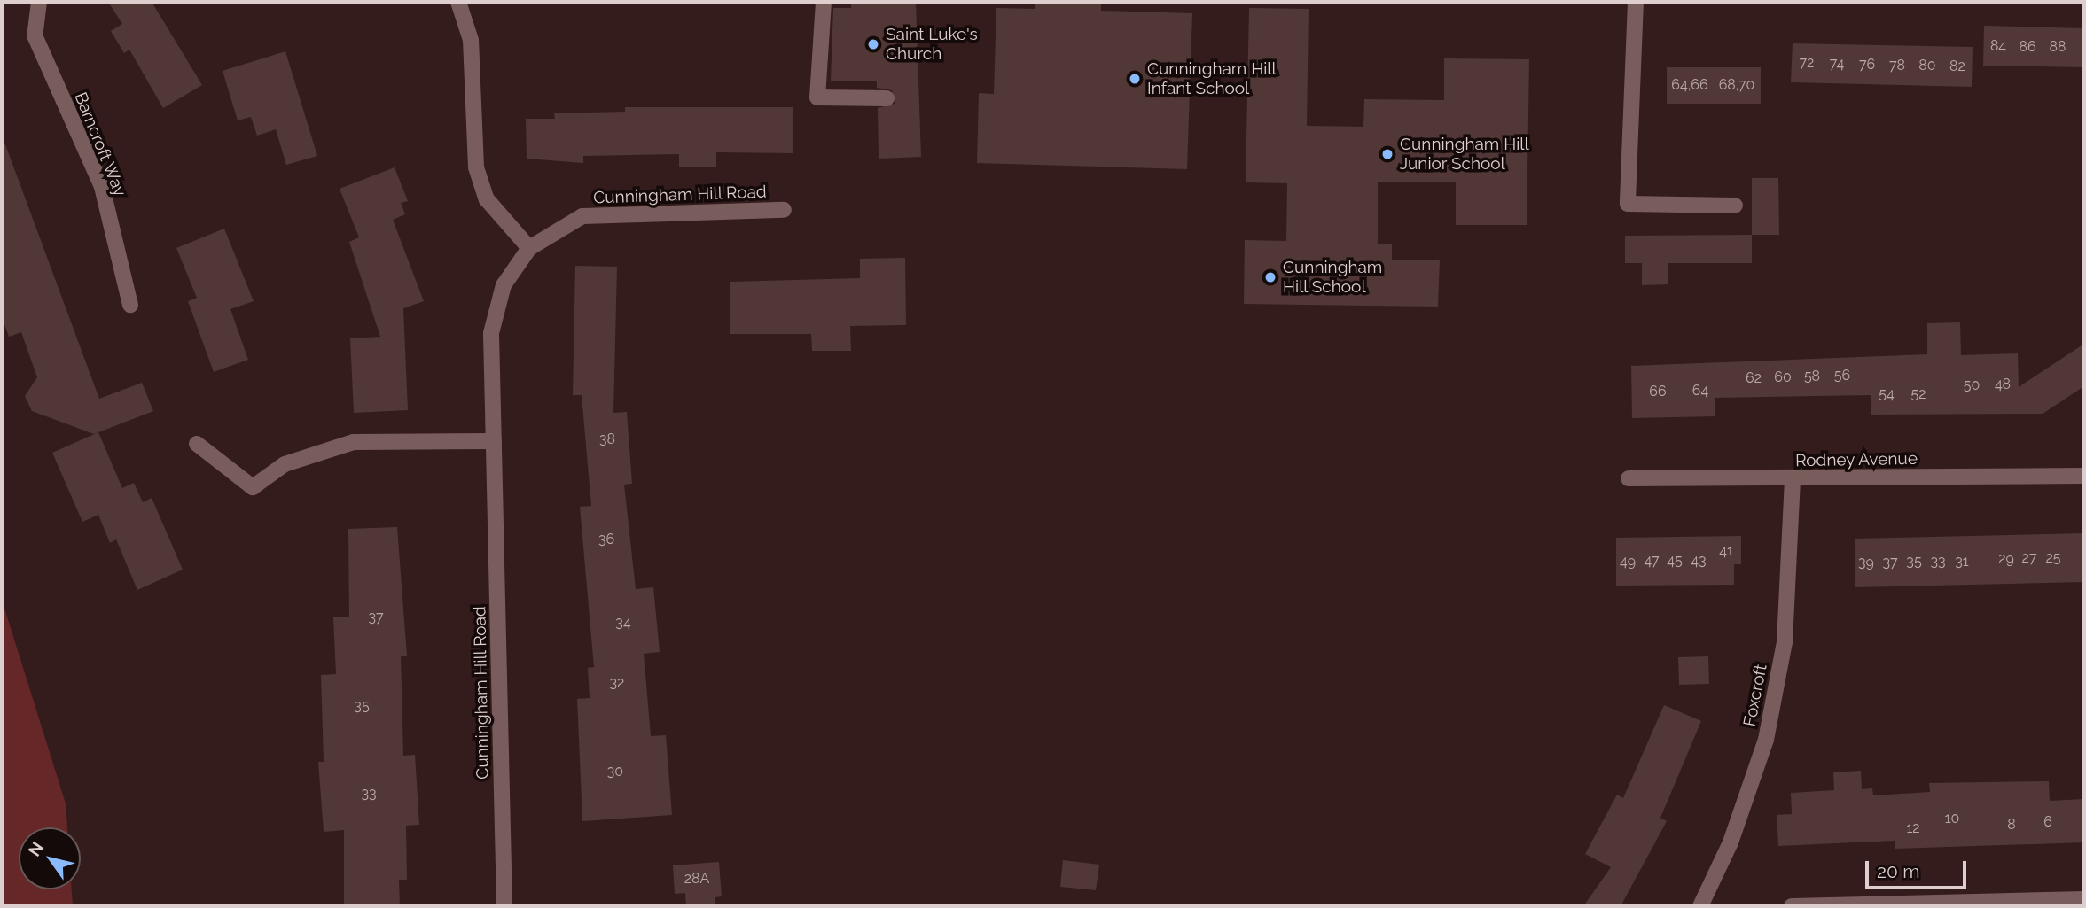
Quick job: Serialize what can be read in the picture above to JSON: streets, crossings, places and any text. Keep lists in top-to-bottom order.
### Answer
{
  "streets": {
    "street": [
      "Barncroft Way",
      "Cunningham Hill Road",
      "Rodney Avenue",
      "Foxcroft"
    ]
  },
  "crossings": [
    ["Rodney Avenue", "Foxcroft"]
  ],
  "places": [
    "Saint Luke's Church",
    "Cunningham Hill Infant School",
    "Cunningham Hill Junior School",
    "Cunningham Hill School"
  ],
  "house_numbers": [
    "84",
    "86",
    "88",
    "72",
    "74",
    "76",
    "78",
    "80",
    "82",
    "64,66",
    "68,70",
    "56",
    "58",
    "60",
    "62",
    "48",
    "50",
    "64",
    "66",
    "54",
    "52",
    "38",
    "36",
    "41",
    "27",
    "25",
    "29",
    "47",
    "45",
    "43",
    "49",
    "35",
    "33",
    "31",
    "39",
    "37",
    "37",
    "34",
    "32",
    "35",
    "30",
    "33",
    "10",
    "6",
    "8",
    "12",
    "28A"
  ],
  "scale_bar": "20 m",
  "north": "top left"
}
